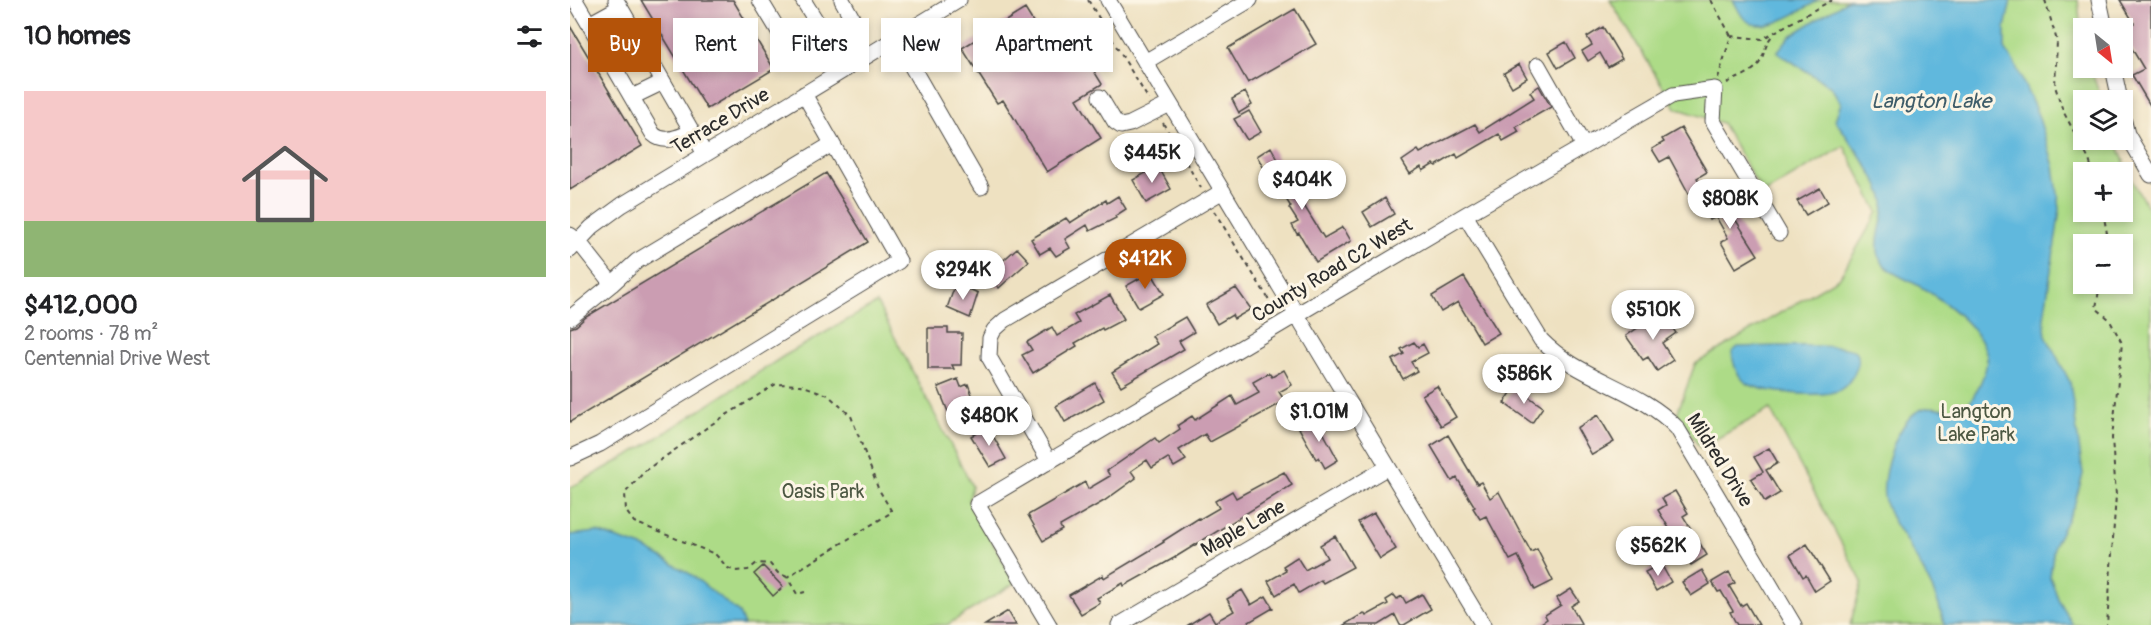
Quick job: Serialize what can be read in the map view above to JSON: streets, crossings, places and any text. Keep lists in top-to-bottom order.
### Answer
{
  "streets": {
    "street": [
      "Terrace Drive",
      "County Road C2 West",
      "Mildred Drive",
      "Maple Lane"
    ]
  },
  "crossings": [
    ["County Road C2 West", "Mildred Drive"]
  ],
  "water": ["Langton Lake"],
  "parks": ["Langton Lake Park", "Oasis Park"],
  "north": "bottom right",
  "page": {
    "heading": "10 homes",
    "map_buttons": ["+", "−"],
    "chip": [
      "Buy",
      "Rent",
      "Filters",
      "New",
      "Apartment"
    ],
    "list": [
      {
        "name": "$412,000",
        "note": "2 rooms · 78 m² · Centennial Drive West"
      }
    ],
    "price": [
      "$445K",
      "$404K",
      "$808K",
      "$412K",
      "$294K",
      "$510K",
      "$586K",
      "$1.01M",
      "$480K",
      "$562K"
    ]
  }
}
